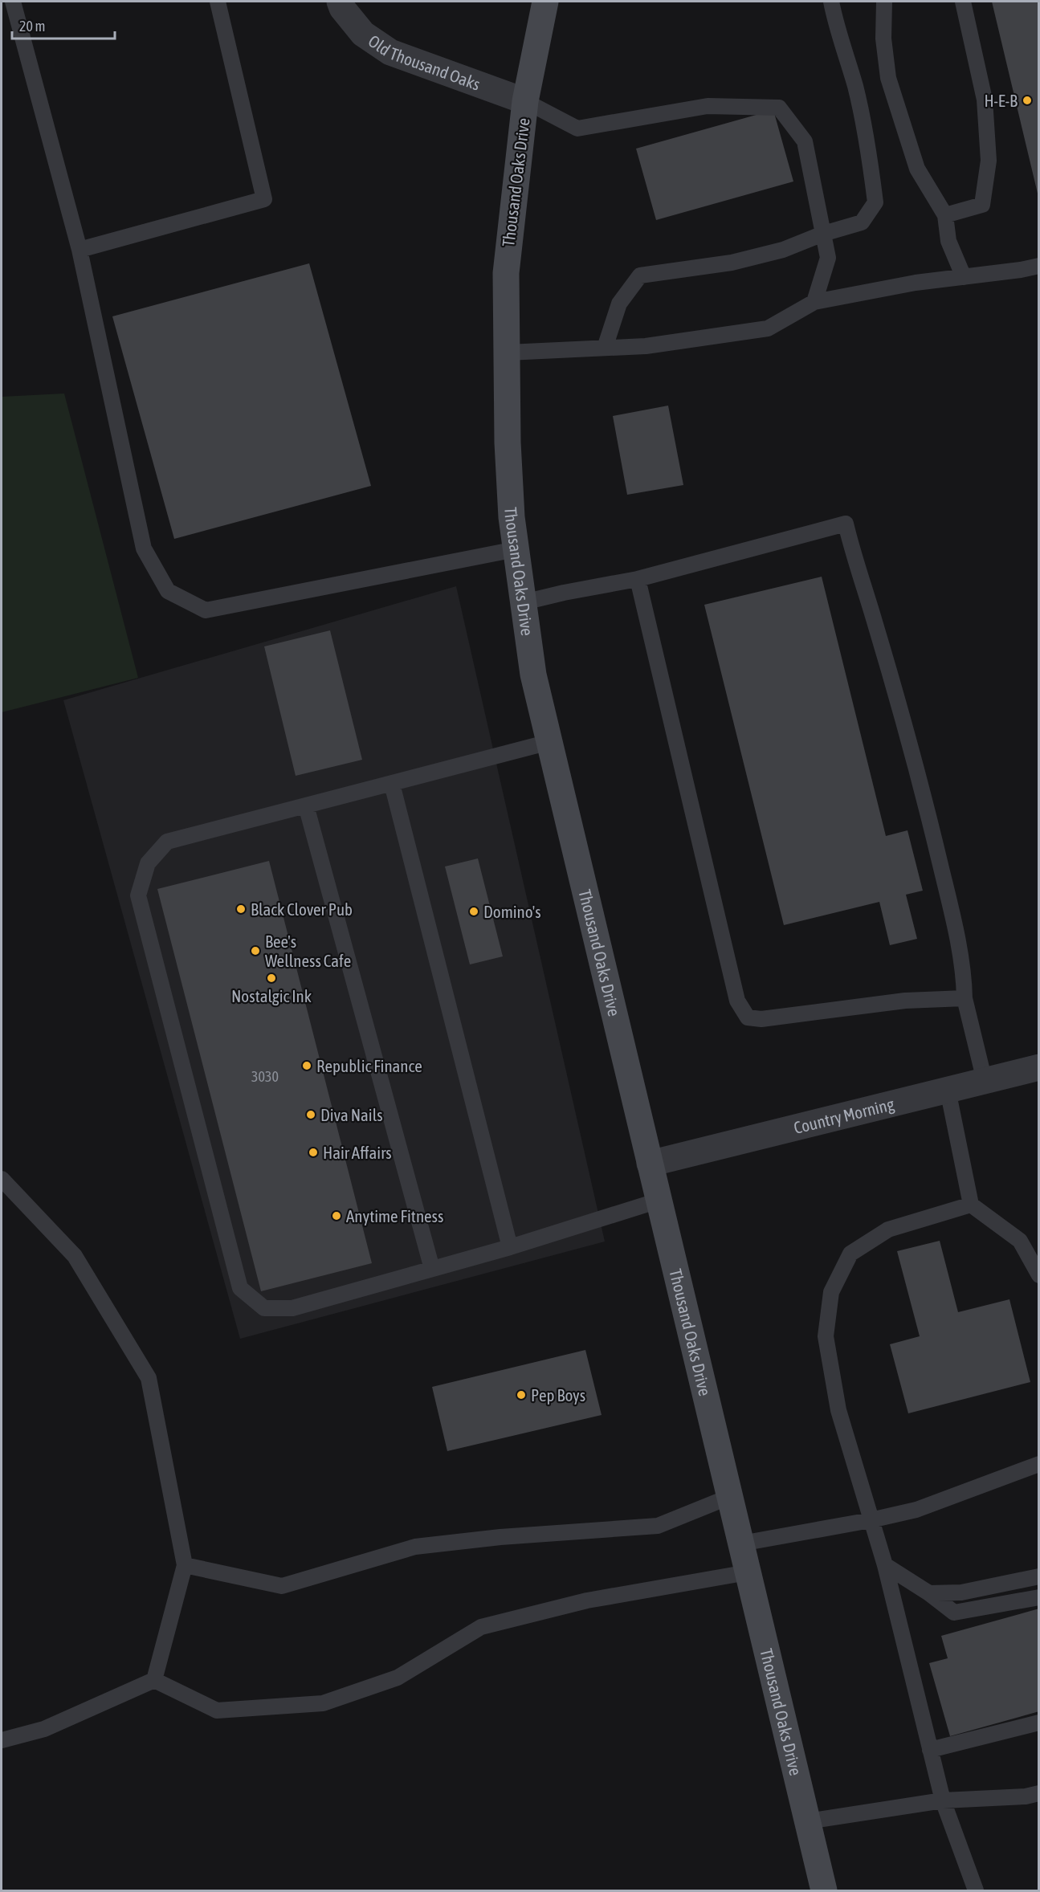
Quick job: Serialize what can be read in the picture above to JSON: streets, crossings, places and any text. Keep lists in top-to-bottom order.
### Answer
{
  "streets": {
    "main road": ["Thousand Oaks Drive"],
    "street": ["Old Thousand Oaks", "Country Morning"]
  },
  "crossings": [
    ["Old Thousand Oaks", "Thousand Oaks Drive"],
    ["Thousand Oaks Drive", "Country Morning"]
  ],
  "places": [
    "H-E-B",
    "Black Clover Pub",
    "Domino's",
    "Bee's Wellness Cafe",
    "Nostalgic Ink",
    "Republic Finance",
    "Diva Nails",
    "Hair Affairs",
    "Anytime Fitness",
    "Pep Boys"
  ],
  "house_numbers": ["3030"],
  "scale_bar": "20 m"
}
